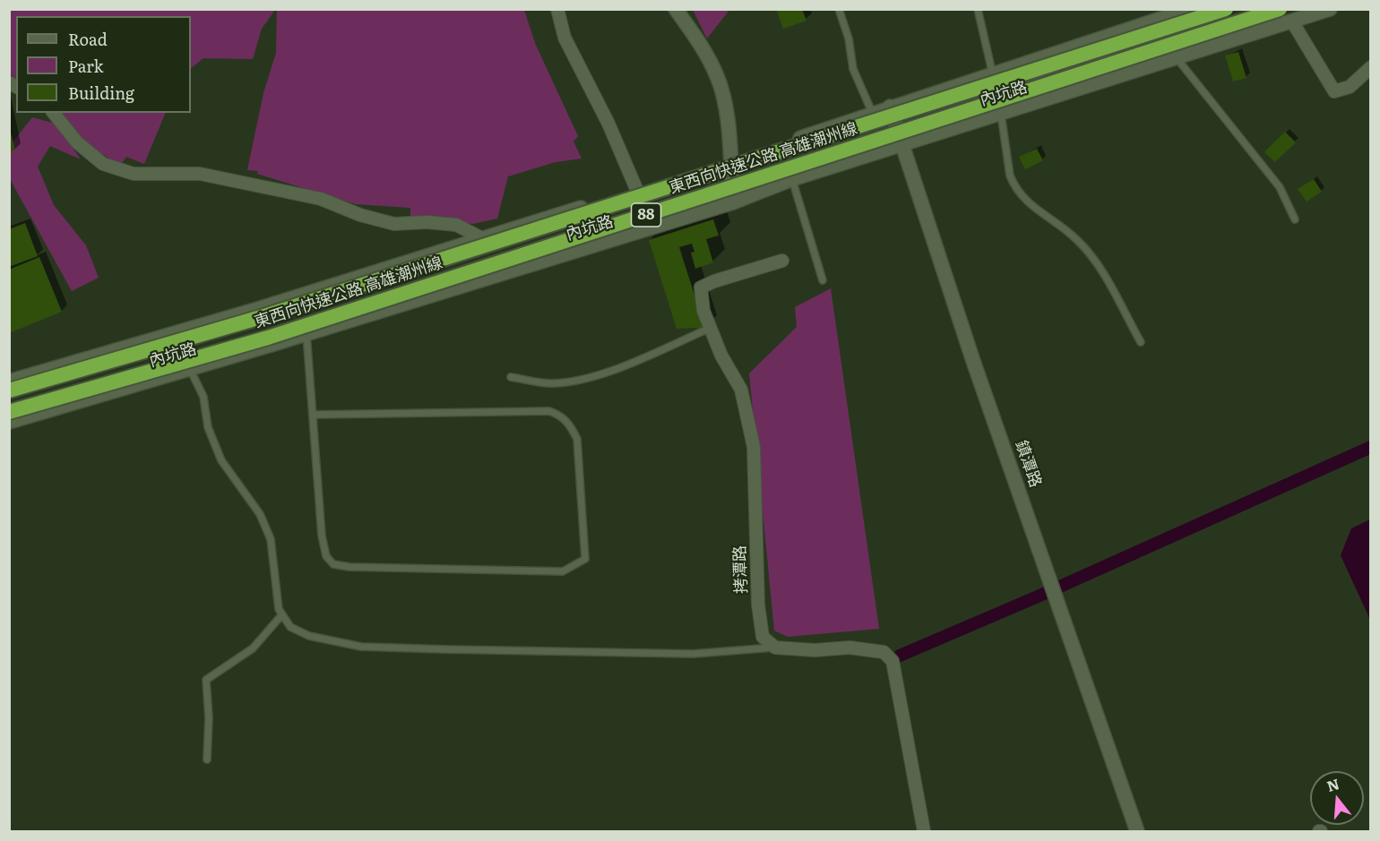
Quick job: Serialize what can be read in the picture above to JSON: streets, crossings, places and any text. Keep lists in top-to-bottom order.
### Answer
{
  "streets": {
    "highway": ["東西向快速公路 高雄潮州線", "88"],
    "main road": ["內坑路", "鎮潭路"],
    "street": ["拷潭路"]
  },
  "crossings": [
    ["內坑路", "鎮潭路"]
  ],
  "legend": ["Road", "Park", "Building"],
  "north": "top"
}
